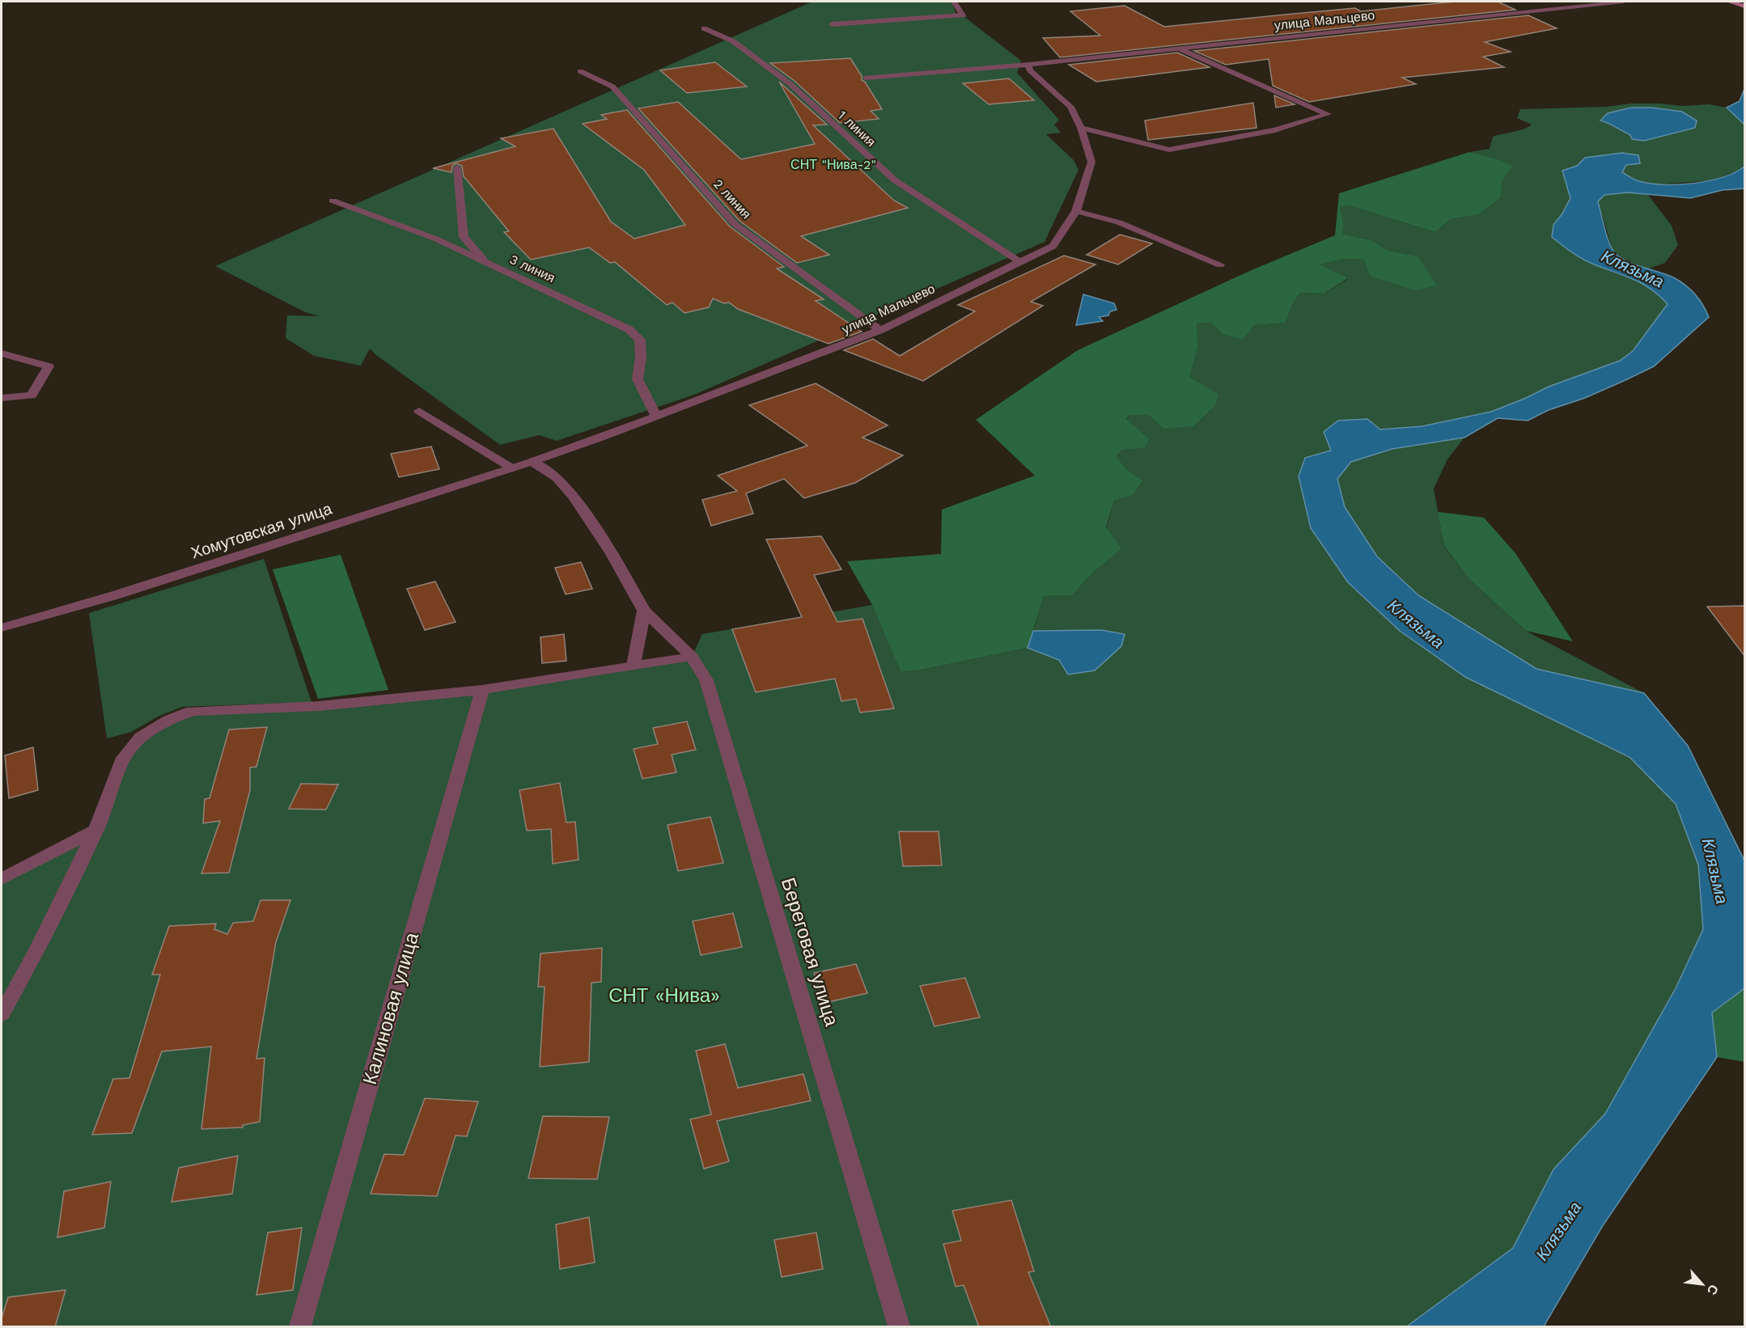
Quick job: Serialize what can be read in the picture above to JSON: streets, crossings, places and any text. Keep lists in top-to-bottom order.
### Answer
{
  "streets": {
    "street": [
      "улица Мальцево",
      "1 линия",
      "2 линия",
      "3 линия",
      "Хомутовская улица",
      "Береговая улица",
      "Калиновая улица"
    ]
  },
  "crossings": [
    ["улица Мальцево", "1 линия"],
    ["улица Мальцево", "2 линия"],
    ["улица Мальцево", "3 линия"],
    ["улица Мальцево", "Хомутовская улица"],
    ["улица Мальцево", "Береговая улица"],
    ["Хомутовская улица", "Береговая улица"]
  ],
  "water": ["Клязьма"],
  "parks": ["СНТ \"Нива-2\"", "СНТ «Нива»"],
  "north": "bottom right"
}
